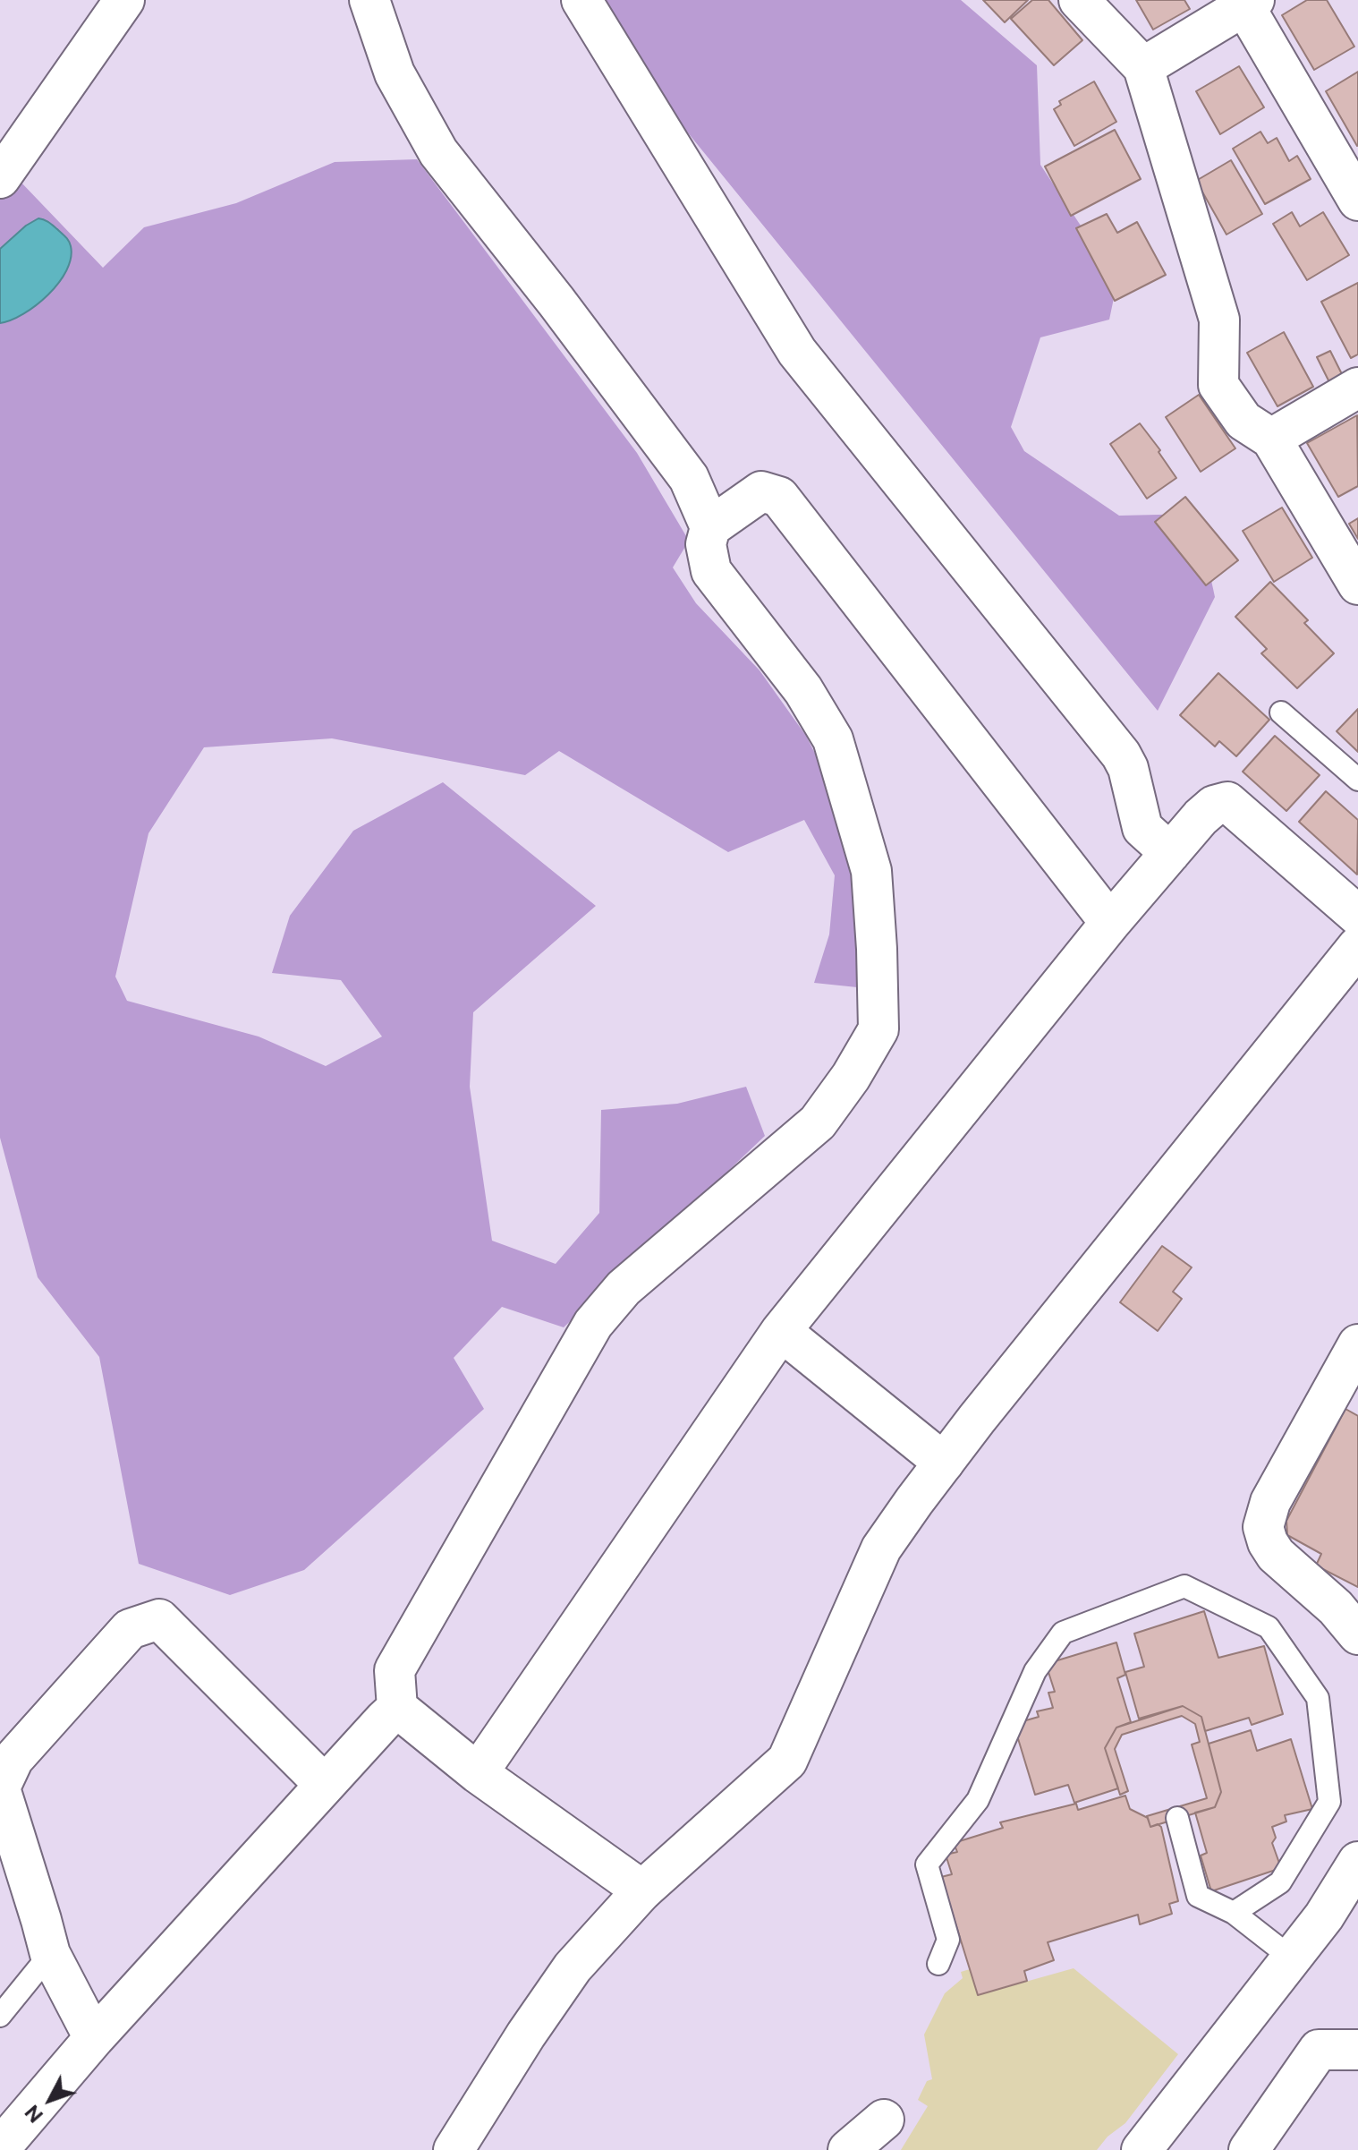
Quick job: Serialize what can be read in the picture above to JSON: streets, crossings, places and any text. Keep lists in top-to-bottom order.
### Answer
{
  "north": "bottom left"
}
